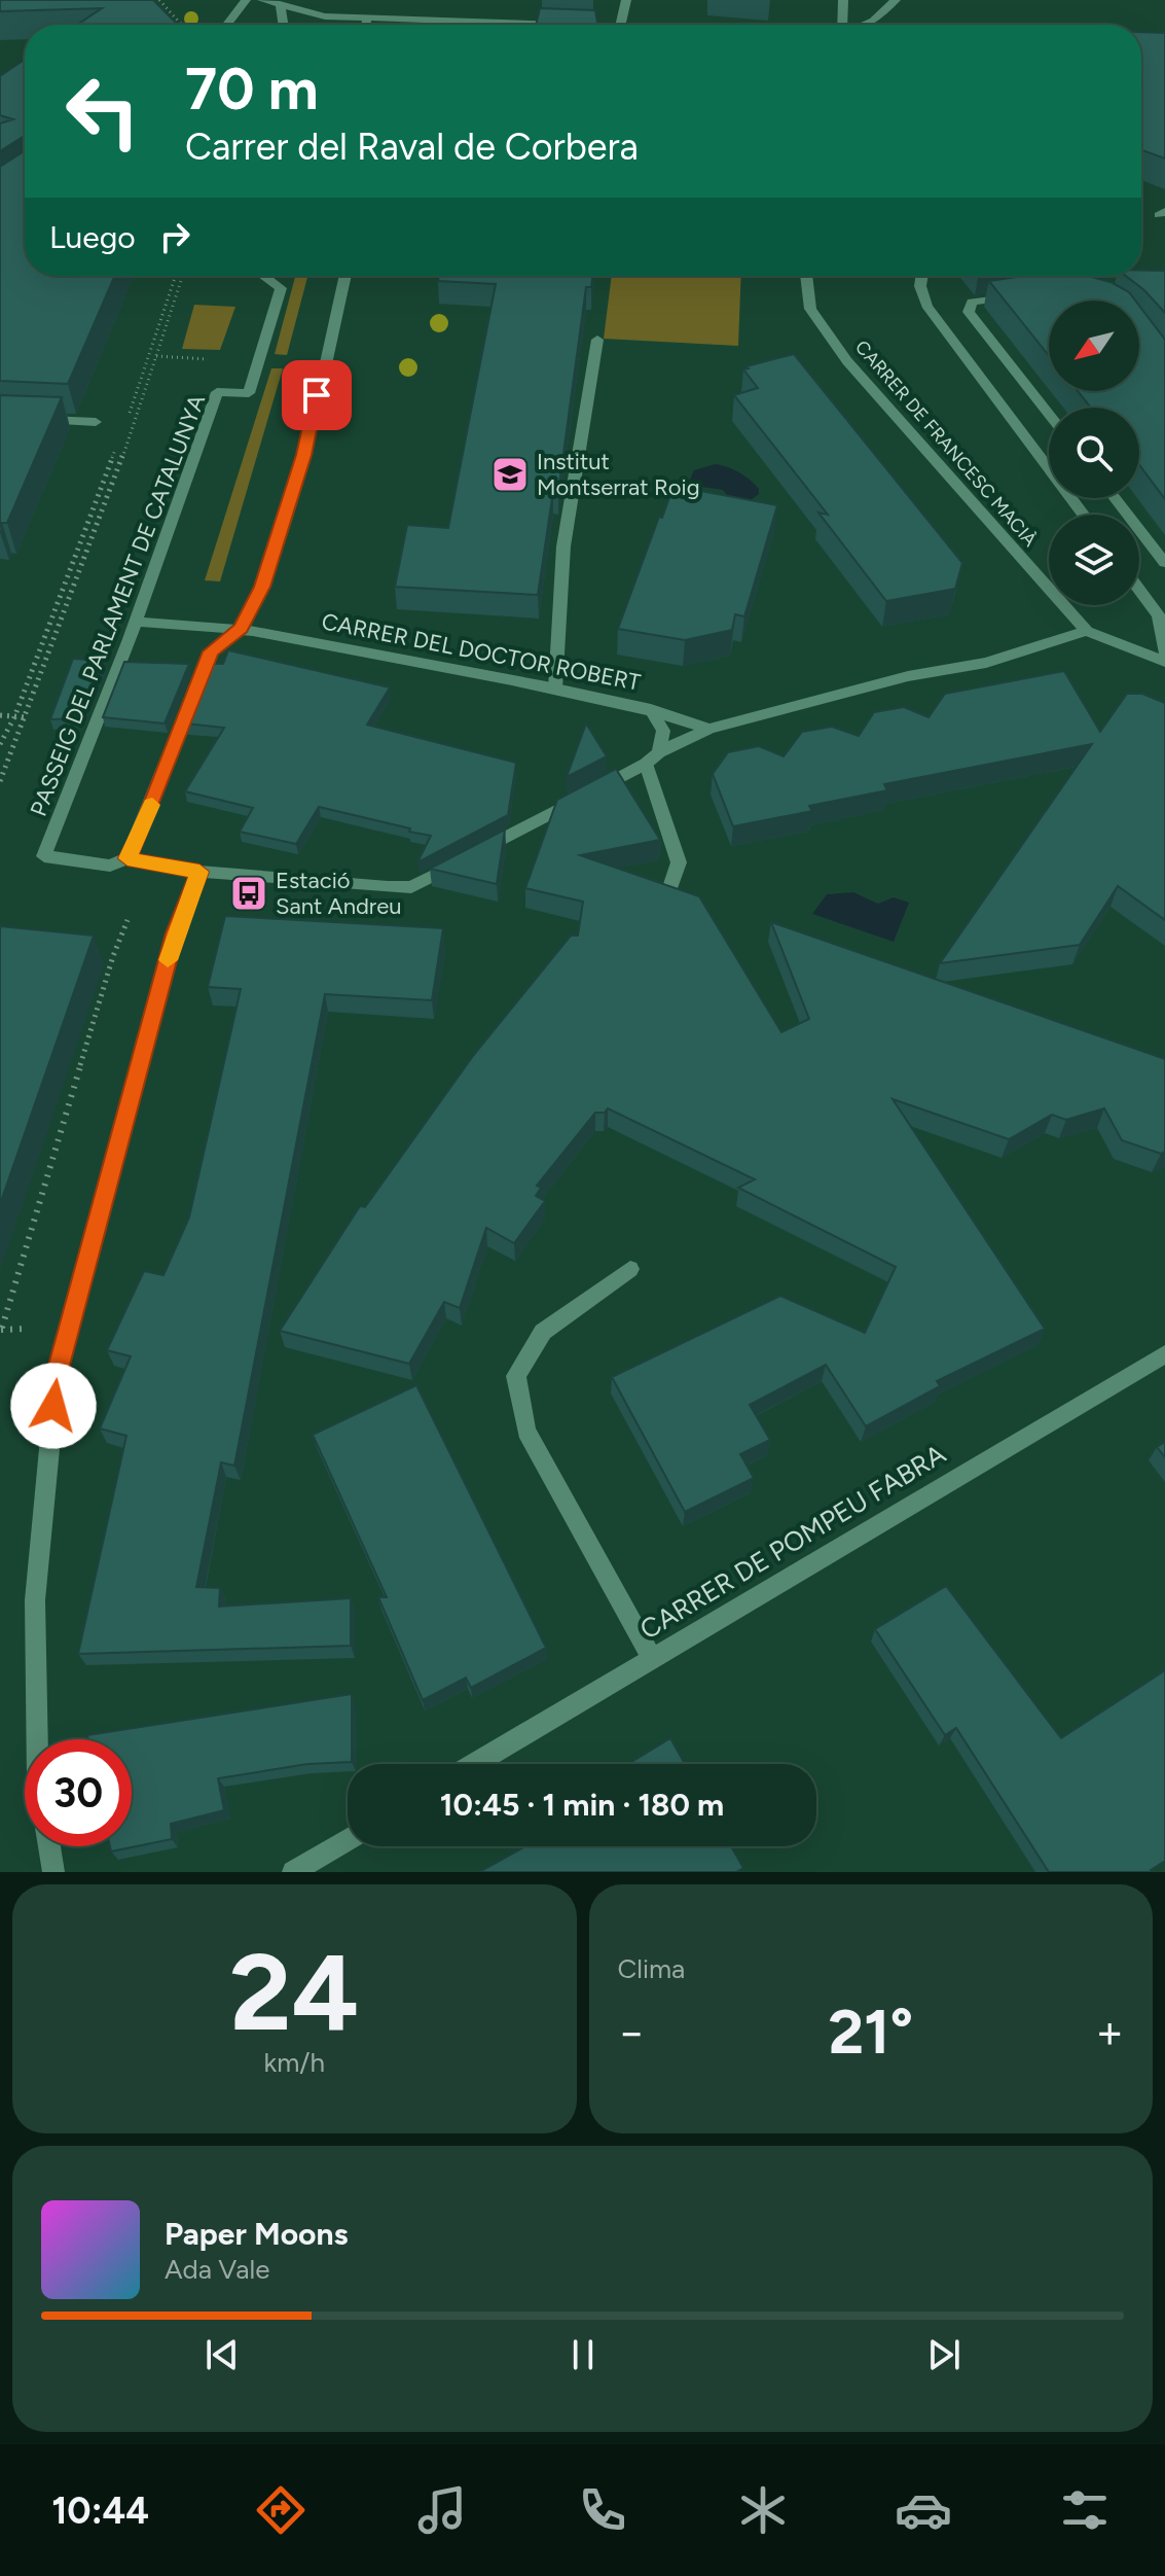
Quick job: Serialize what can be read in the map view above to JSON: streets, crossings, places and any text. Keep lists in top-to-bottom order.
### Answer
{
  "streets": {
    "street": [
      "CARRER DE FRANCESC MACIÀ",
      "PASSEIG DEL PARLAMENT DE CATALUNYA",
      "CARRER DEL DOCTOR ROBERT",
      "CARRER DE POMPEU FABRA"
    ]
  },
  "crossings": [
    ["PASSEIG DEL PARLAMENT DE CATALUNYA", "CARRER DEL DOCTOR ROBERT"]
  ],
  "places": {
    "school or university": ["Institut Montserrat Roig"],
    "bus stop": ["Estació Sant Andreu"]
  },
  "north": "bottom left",
  "page": {
    "turn": ["70 m", "Carrer del Raval de Corbera"],
    "then": "Luego",
    "limit": "30",
    "trip": "10:45 · 1 min · 180 m",
    "tile": [
      ["24", "km/h"],
      "Clima"
    ],
    "heat": ["−", "21°", "+"],
    "song": ["Paper Moons", "Ada Vale"],
    "tabs": "10:44"
  }
}
